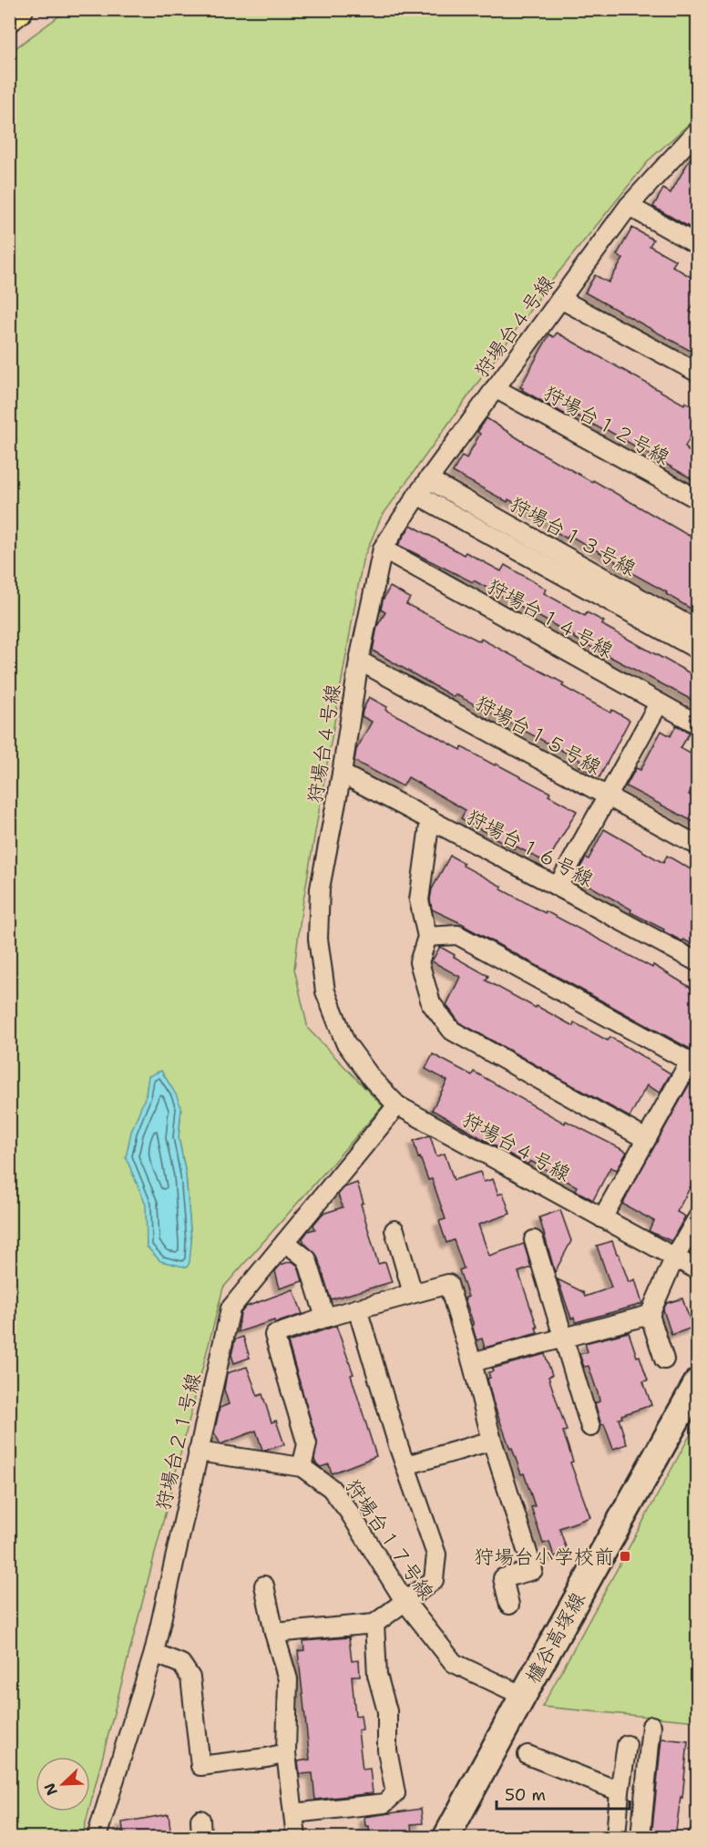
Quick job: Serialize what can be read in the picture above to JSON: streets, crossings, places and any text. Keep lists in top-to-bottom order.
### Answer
{
  "streets": {
    "street": [
      "狩場台４号線",
      "狩場台１２号線",
      "狩場台１３号線",
      "狩場台１４号線",
      "狩場台１５号線",
      "狩場台１６号線",
      "狩場台２１号線",
      "狩場台１７号線",
      "櫨谷高塚線"
    ]
  },
  "crossings": [
    ["狩場台４号線", "狩場台１２号線"],
    ["狩場台４号線", "狩場台１３号線"],
    ["狩場台４号線", "狩場台１４号線"],
    ["狩場台４号線", "狩場台１５号線"],
    ["狩場台４号線", "狩場台１６号線"],
    ["狩場台４号線", "狩場台２１号線"],
    ["狩場台２１号線", "狩場台１７号線"],
    ["狩場台１７号線", "櫨谷高塚線"]
  ],
  "places": {
    "transit": ["狩場台小学校前"]
  },
  "scale_bar": "50 m",
  "north": "bottom left"
}
